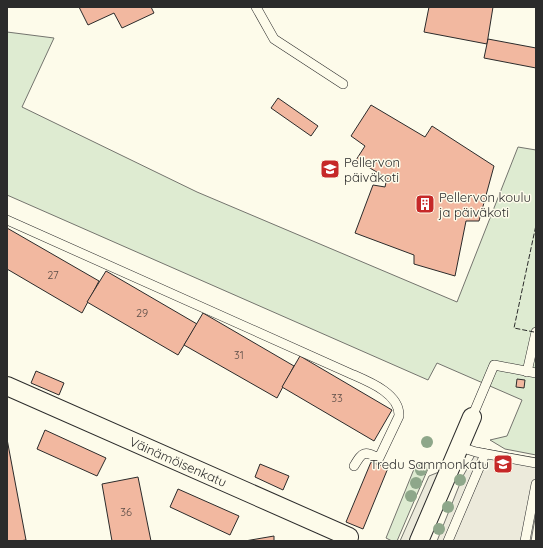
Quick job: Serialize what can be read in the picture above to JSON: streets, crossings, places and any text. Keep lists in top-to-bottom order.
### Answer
{
  "streets": {
    "street": ["Väinämöisenkatu"]
  },
  "places": {
    "school or university": ["Pellervon päiväkoti", "Tredu Sammonkatu"],
    "building": ["Pellervon koulu ja päiväkoti"]
  },
  "house_numbers": [
    "27",
    "29",
    "31",
    "33",
    "36"
  ]
}
